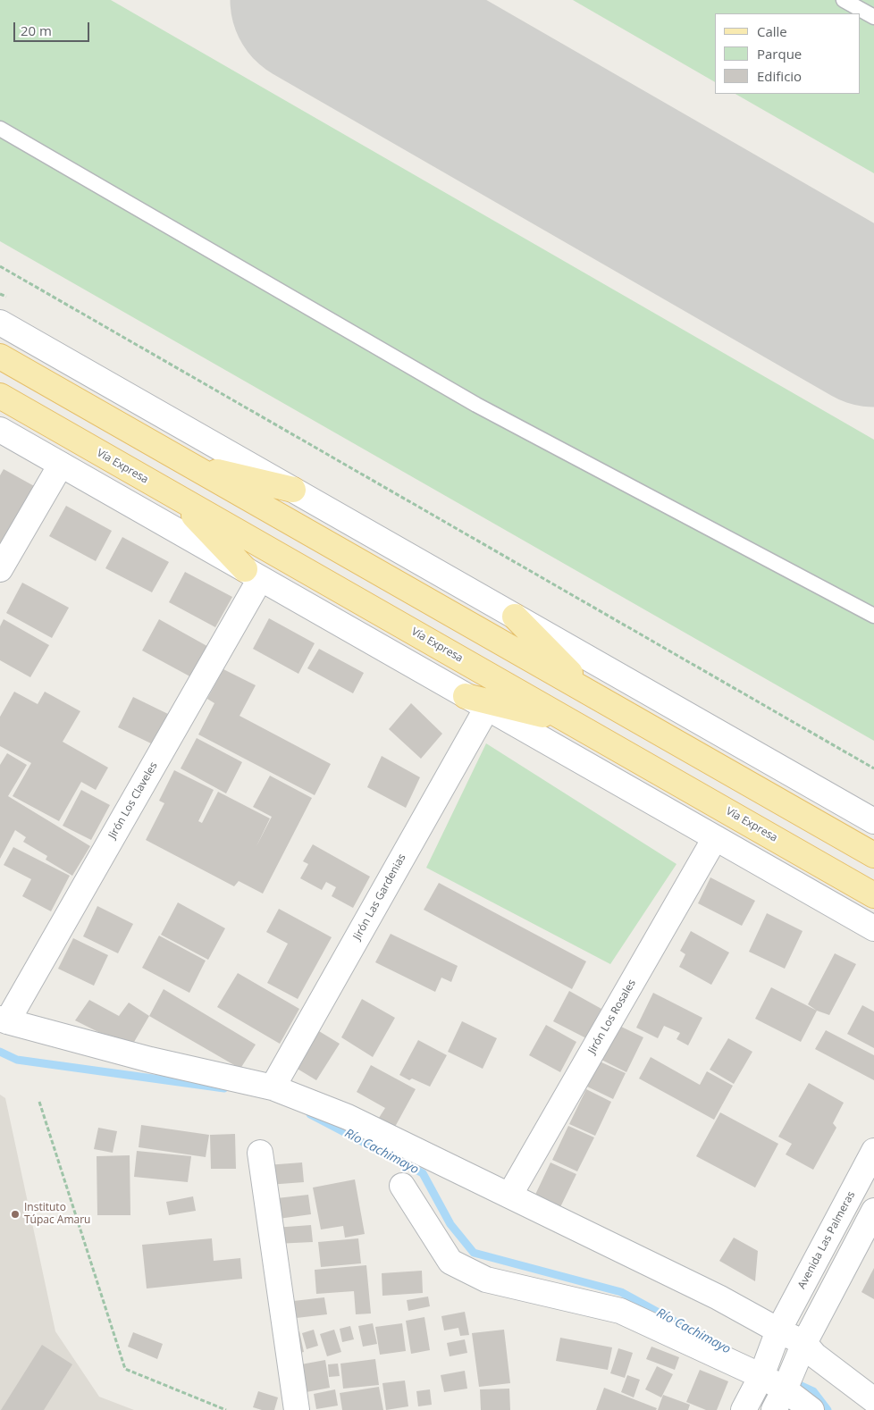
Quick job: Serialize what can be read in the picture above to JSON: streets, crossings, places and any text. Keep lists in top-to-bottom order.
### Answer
{
  "streets": {
    "main road": ["Vía Expresa"],
    "street": [
      "Jirón Los Claveles",
      "Jirón Las Gardenias",
      "Jirón Los Rosales",
      "Avenida Las Palmeras"
    ]
  },
  "water": ["Río Cachimayo"],
  "places": ["Instituto Túpac Amaru"],
  "legend": ["Calle", "Parque", "Edificio"],
  "scale_bar": "20 m"
}
